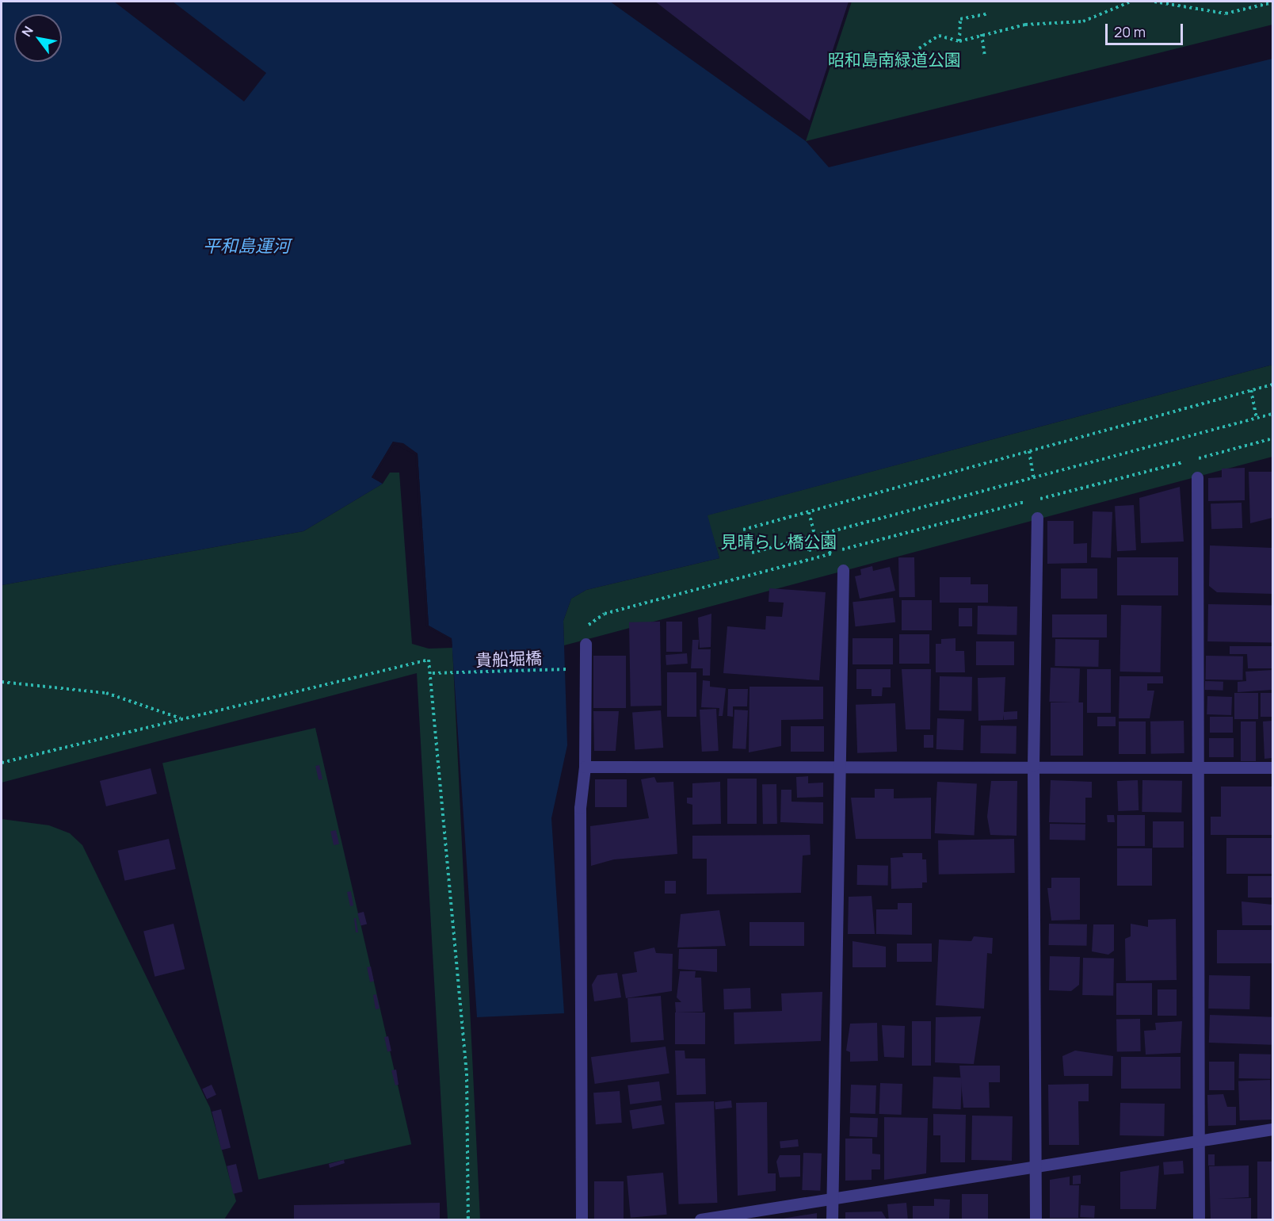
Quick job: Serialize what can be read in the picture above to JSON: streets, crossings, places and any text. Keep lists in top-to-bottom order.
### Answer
{
  "streets": {
    "path": ["貴船堀橋"]
  },
  "water": ["平和島運河"],
  "parks": ["昭和島南緑道公園", "見晴らし橋公園"],
  "scale_bar": "20 m",
  "north": "top left"
}
